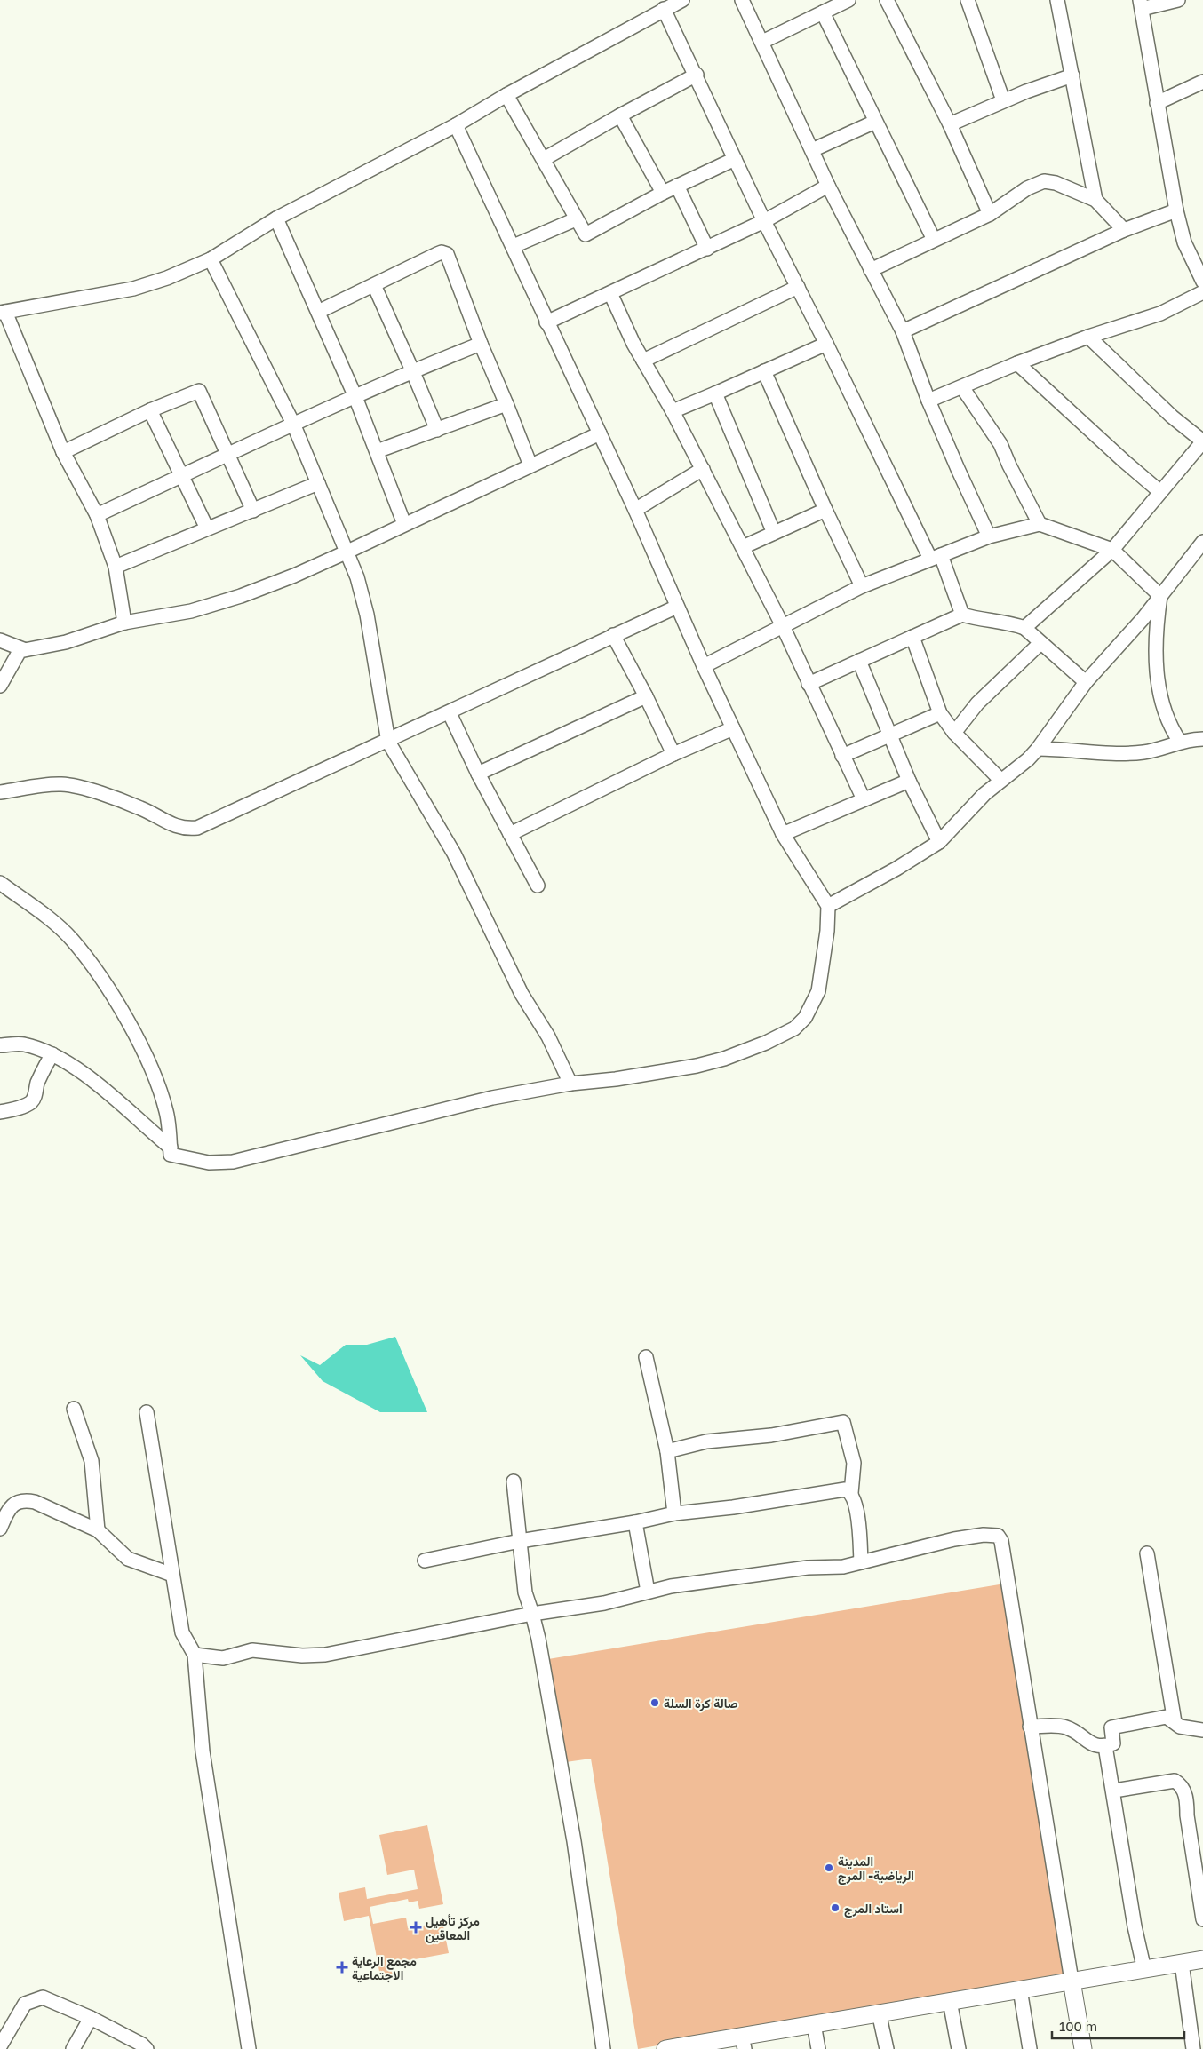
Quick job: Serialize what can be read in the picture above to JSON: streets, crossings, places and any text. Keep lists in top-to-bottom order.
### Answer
{
  "places": {
    "other": ["صالة كرة السلة", "المدينة الرياضية- المرج", "استاد المرج"],
    "health": ["مركز تأهيل المعاقين", "مجمع الرعاية الاجتماعية"]
  },
  "scale_bar": "100 m"
}
